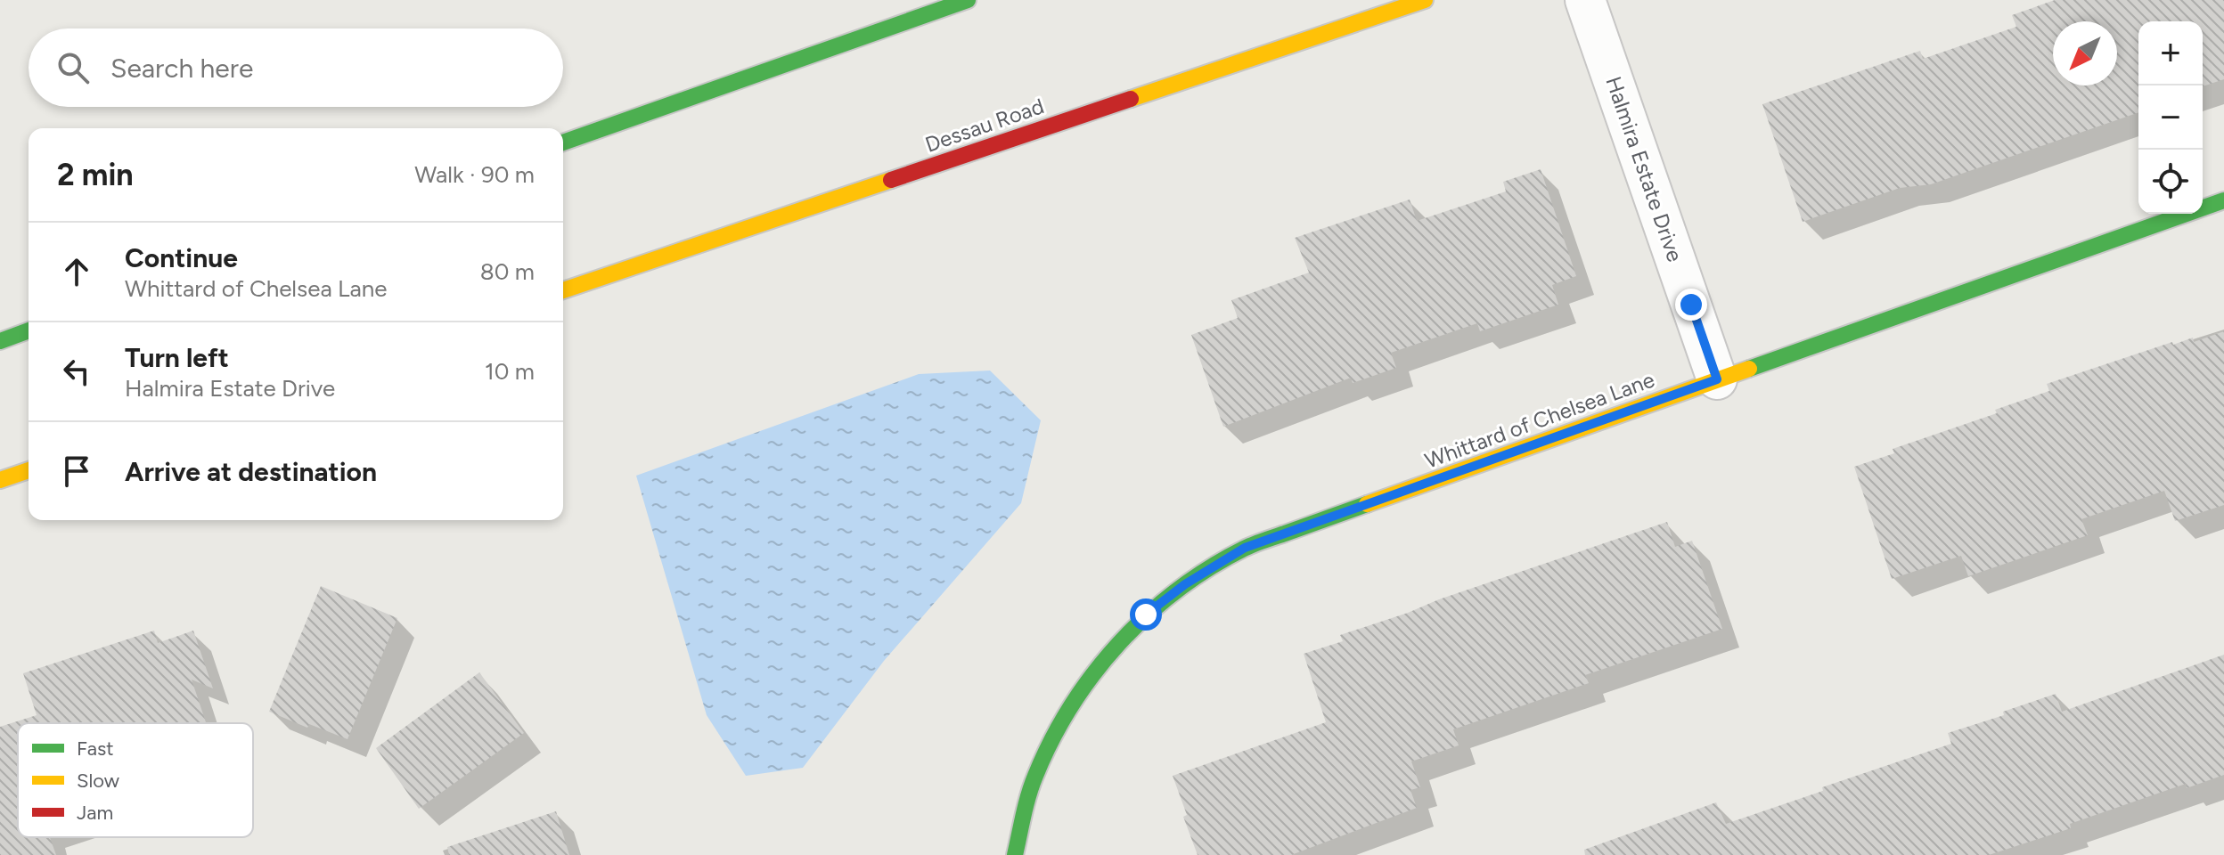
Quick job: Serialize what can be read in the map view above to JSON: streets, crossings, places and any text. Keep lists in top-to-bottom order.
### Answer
{
  "streets": {
    "main road": ["Dessau Road", "Whittard of Chelsea Lane"],
    "street": ["Halmira Estate Drive"]
  },
  "crossings": [
    ["Halmira Estate Drive", "Whittard of Chelsea Lane"]
  ],
  "legend": ["Fast", "Slow", "Jam"],
  "north": "bottom left",
  "page": {
    "map_buttons": ["+", "−"],
    "search": "Search here",
    "heading": ["2 min", "Walk · 90 m"],
    "list": [
      ["Continue", "Whittard of Chelsea Lane", "80 m"],
      ["Turn left", "Halmira Estate Drive", "10 m"],
      "Arrive at destination"
    ]
  }
}
